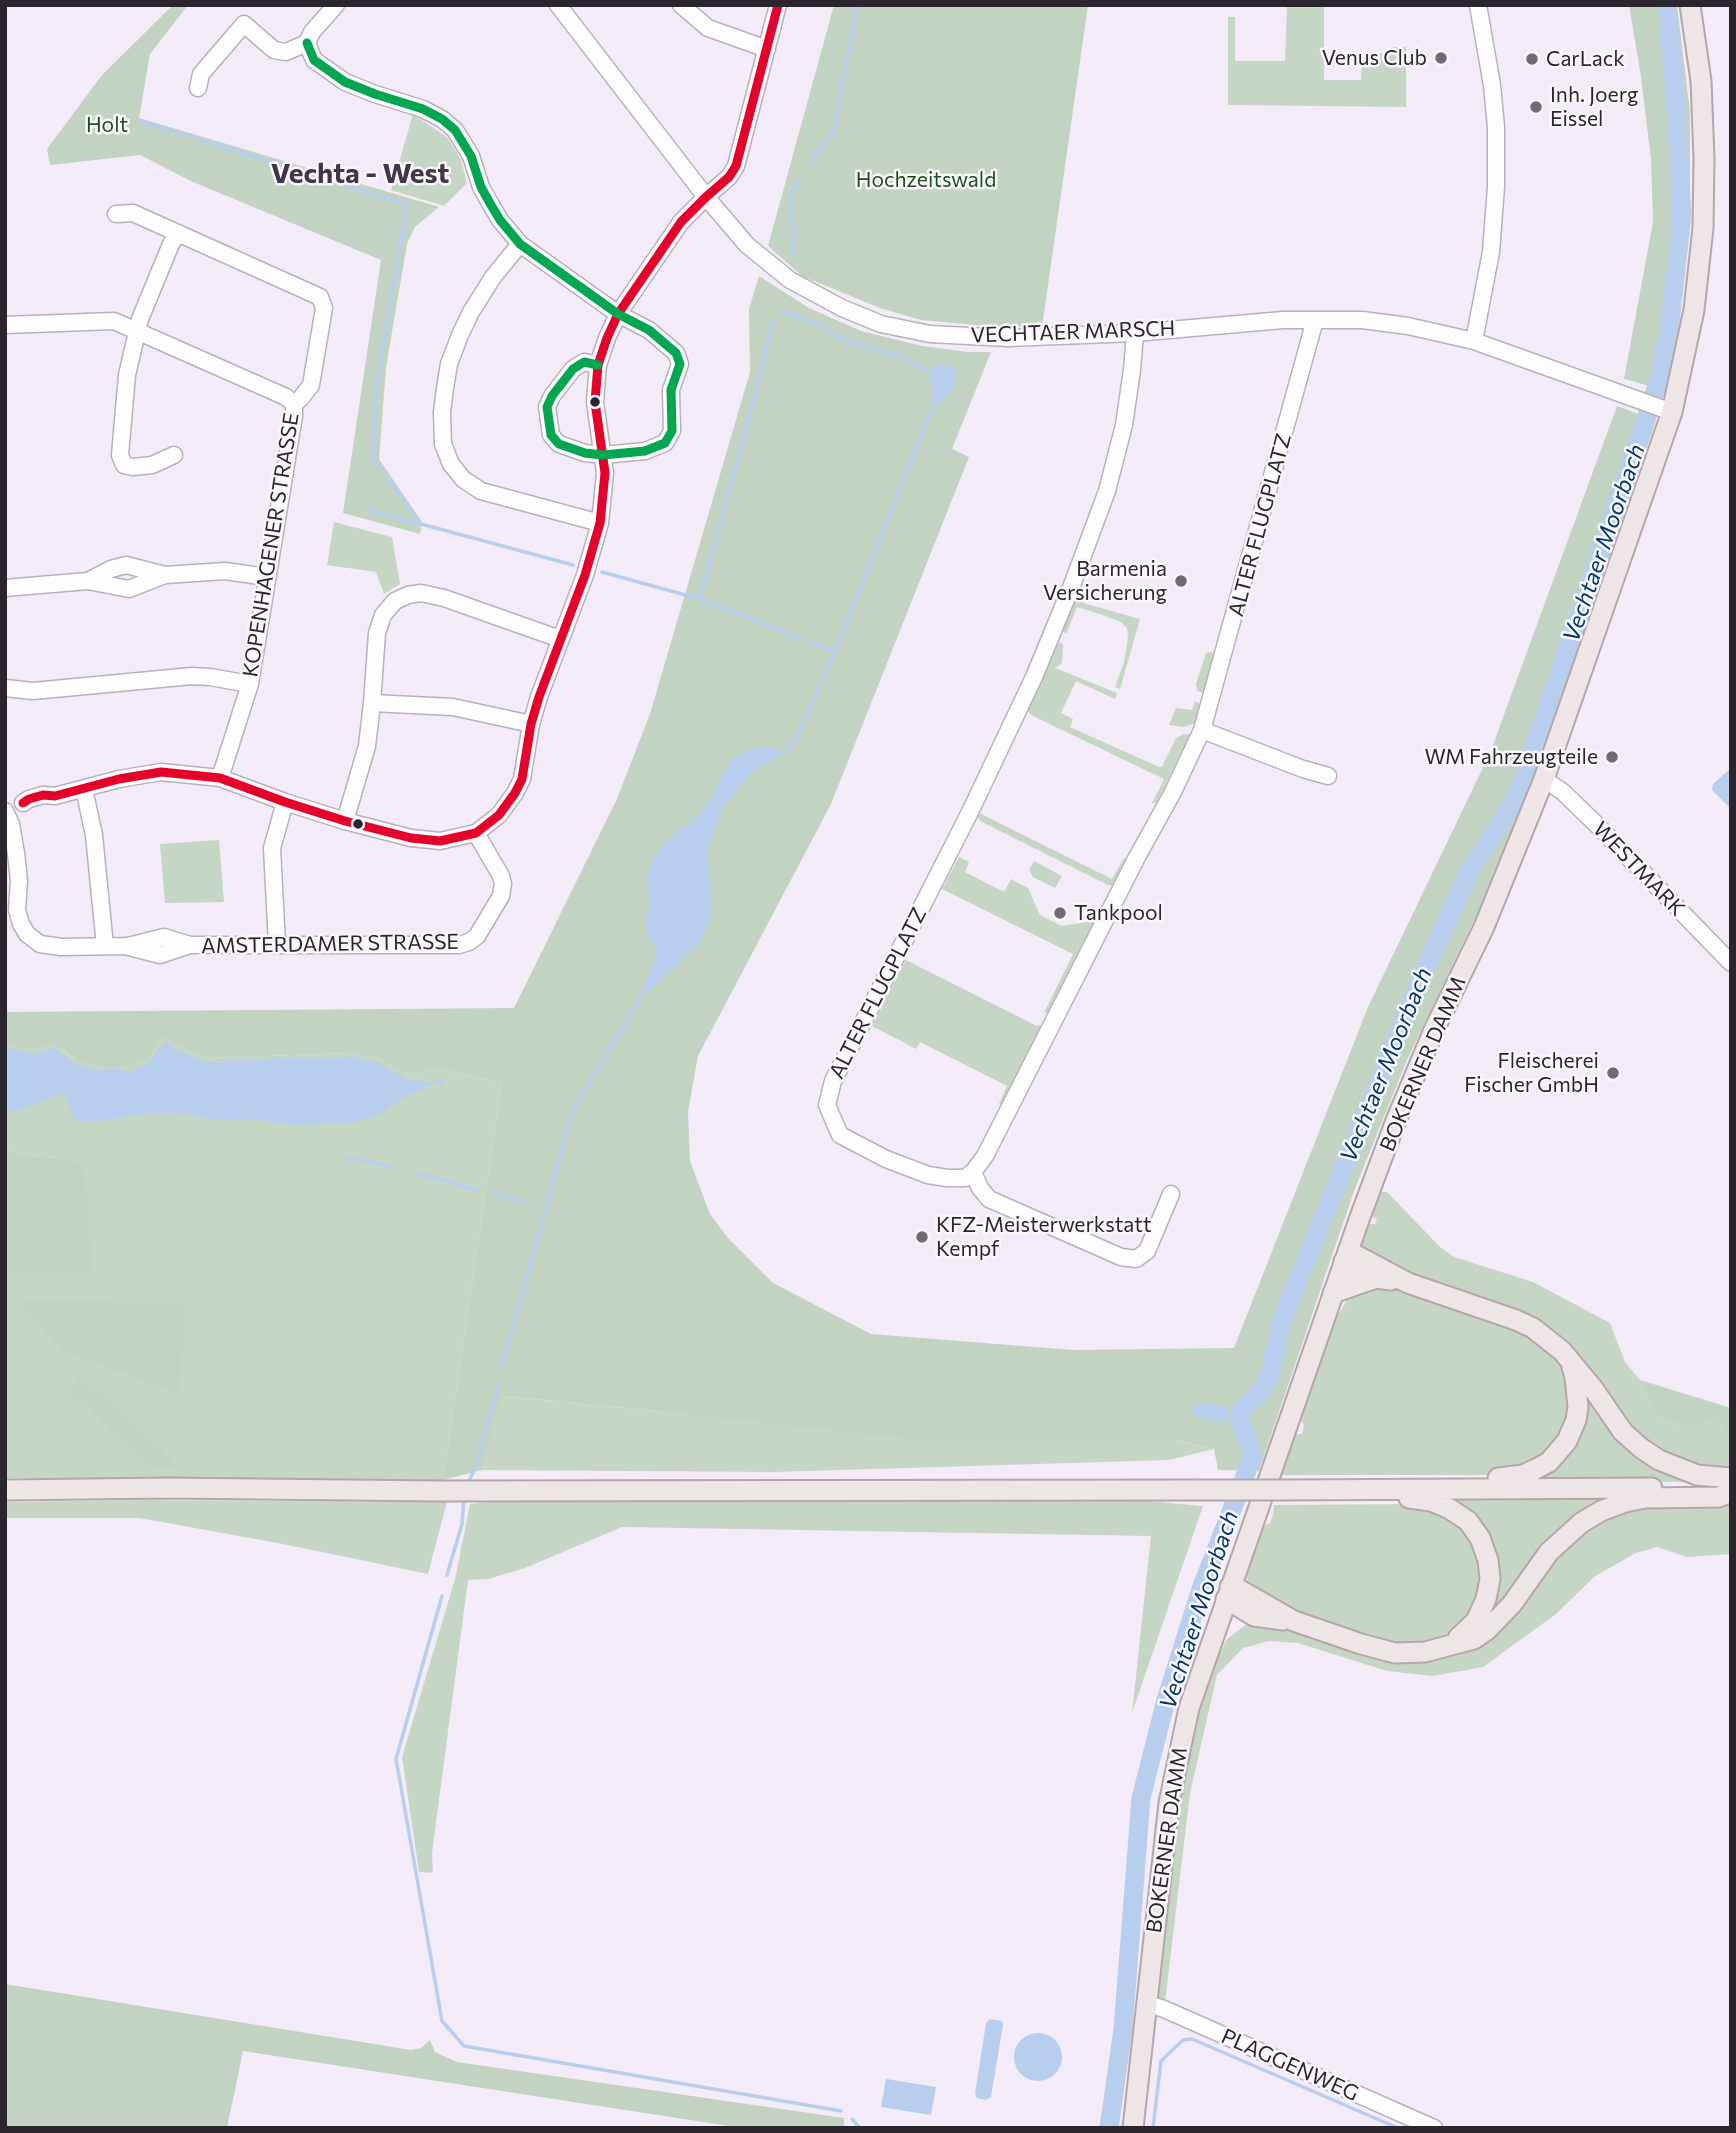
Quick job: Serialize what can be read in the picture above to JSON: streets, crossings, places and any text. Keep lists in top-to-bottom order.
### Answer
{
  "streets": {
    "main road": ["BOKERNER DAMM"],
    "street": [
      "VECHTAER MARSCH",
      "ALTER FLUGPLATZ",
      "KOPENHAGENER STRASSE",
      "WESTMARK",
      "AMSTERDAMER STRASSE",
      "PLAGGENWEG"
    ]
  },
  "crossings": [
    ["VECHTAER MARSCH", "ALTER FLUGPLATZ"],
    ["VECHTAER MARSCH", "BOKERNER DAMM"],
    ["WESTMARK", "BOKERNER DAMM"],
    ["BOKERNER DAMM", "PLAGGENWEG"]
  ],
  "districts": ["Vechta - West"],
  "water": ["Vechtaer Moorbach"],
  "parks": ["Holt", "Hochzeitswald"],
  "places": [
    "Venus Club",
    "CarLack",
    "Inh. Joerg Eissel",
    "Barmenia Versicherung",
    "WM Fahrzeugteile",
    "Tankpool",
    "Fleischerei Fischer GmbH",
    "KFZ-Meisterwerkstatt Kempf"
  ]
}
